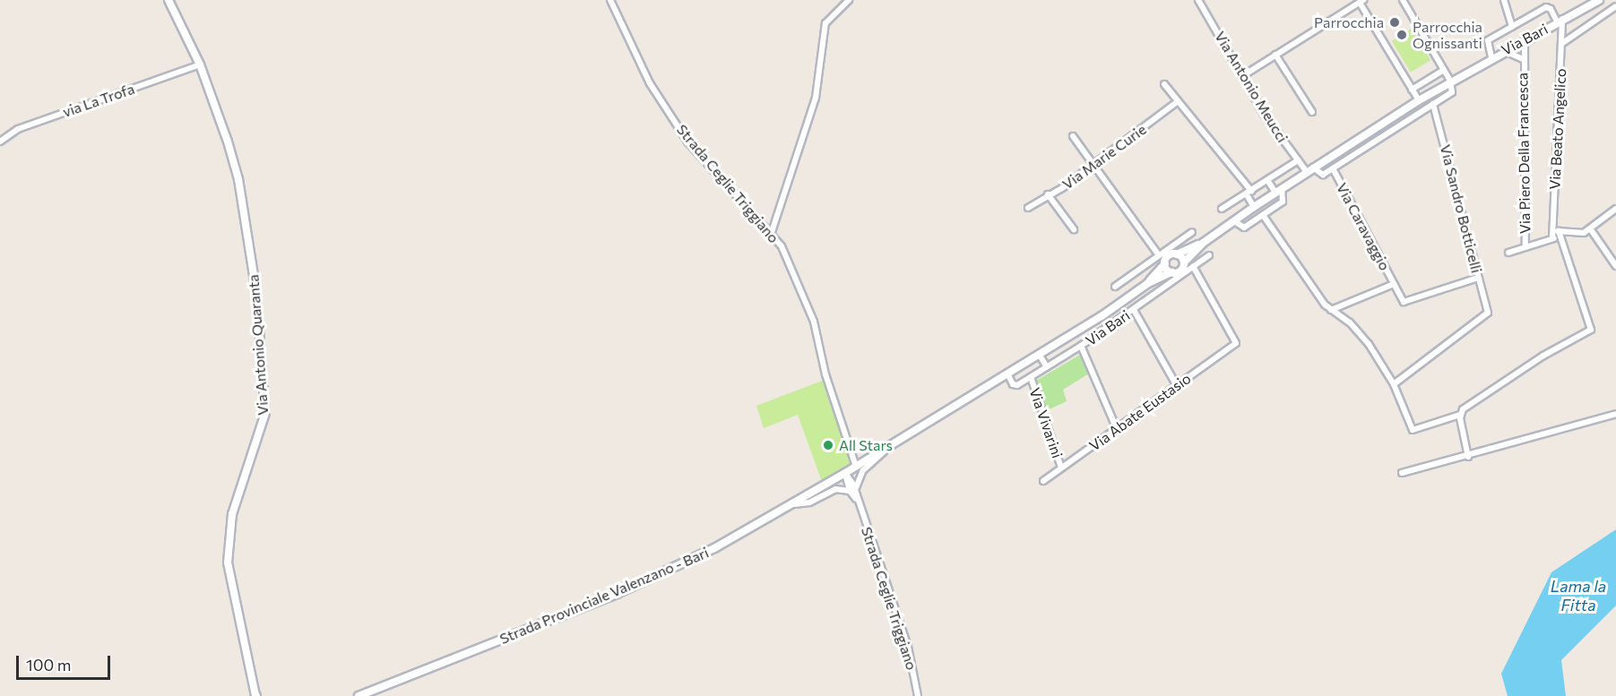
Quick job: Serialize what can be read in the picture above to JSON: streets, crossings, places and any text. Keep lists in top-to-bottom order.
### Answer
{
  "streets": {
    "main road": ["Via Bari", "Strada Provinciale Valenzano - Bari"],
    "street": [
      "Via Antonio Meucci",
      "via La Trofa",
      "Via Beato Angelico",
      "Via Piero Della Francesca",
      "Via Marie Curie",
      "Strada Ceglie Triggiano",
      "Via Sandro Botticelli",
      "Via Caravaggio",
      "Via Antonio Quaranta",
      "Via Abate Eustasio",
      "Via Vivarini"
    ]
  },
  "crossings": [
    ["Via Bari", "Via Antonio Meucci"],
    ["Via Bari", "Via Beato Angelico"],
    ["Via Bari", "Via Piero Della Francesca"],
    ["Via Bari", "Via Abate Eustasio"],
    ["Via Bari", "Via Vivarini"],
    ["Via Bari", "Strada Provinciale Valenzano - Bari"],
    ["via La Trofa", "Via Antonio Quaranta"],
    ["Via Beato Angelico", "Via Piero Della Francesca"],
    ["Strada Ceglie Triggiano", "Strada Provinciale Valenzano - Bari"],
    ["Via Sandro Botticelli", "Via Caravaggio"],
    ["Via Abate Eustasio", "Via Vivarini"]
  ],
  "water": ["Lama la Fitta"],
  "places": ["Parrocchia", "Parrocchia Ognissanti", "All Stars"],
  "scale_bar": "100 m"
}
